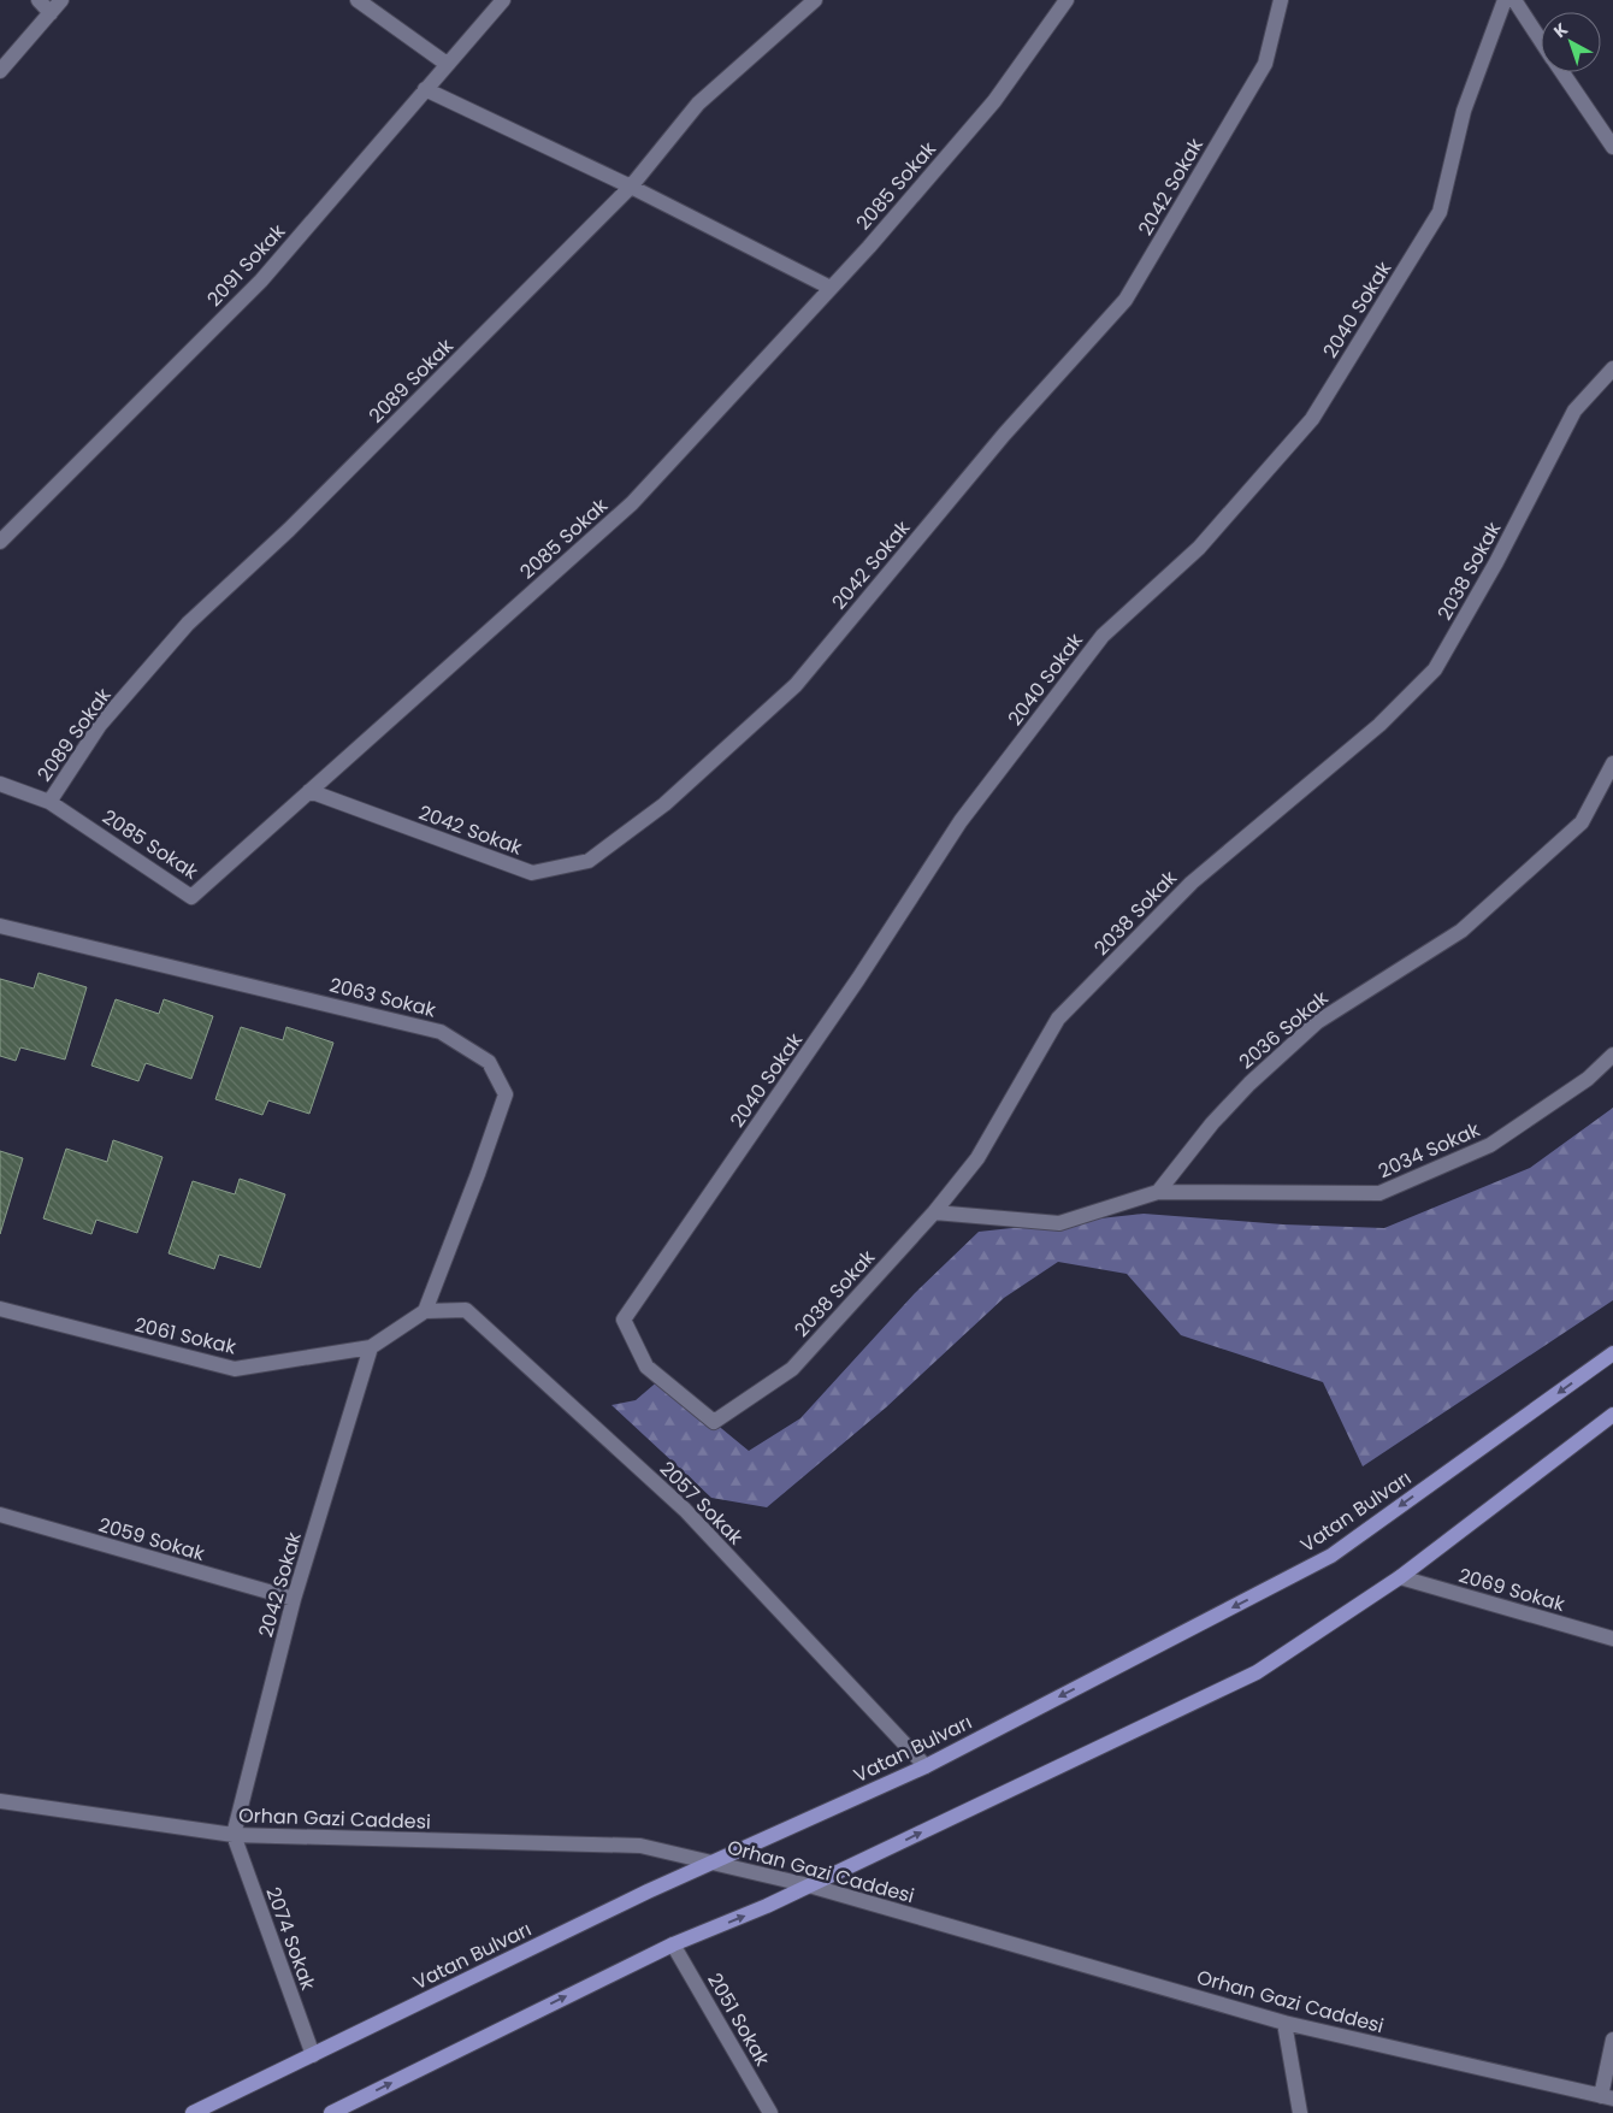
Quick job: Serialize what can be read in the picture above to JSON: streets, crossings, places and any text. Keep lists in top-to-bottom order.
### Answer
{
  "streets": {
    "main road": ["Vatan Bulvarı"],
    "street": [
      "2085 Sokak",
      "2042 Sokak",
      "2091 Sokak",
      "2040 Sokak",
      "2089 Sokak",
      "2038 Sokak",
      "2063 Sokak",
      "2036 Sokak",
      "2034 Sokak",
      "2061 Sokak",
      "2057 Sokak",
      "2059 Sokak",
      "2069 Sokak",
      "Orhan Gazi Caddesi",
      "2074 Sokak",
      "2051 Sokak"
    ]
  },
  "crossings": [
    ["2085 Sokak", "2042 Sokak"],
    ["2085 Sokak", "2089 Sokak"],
    ["2042 Sokak", "2061 Sokak"],
    ["2042 Sokak", "2059 Sokak"],
    ["2042 Sokak", "Orhan Gazi Caddesi"],
    ["2042 Sokak", "2074 Sokak"],
    ["2040 Sokak", "2038 Sokak"],
    ["2063 Sokak", "2061 Sokak"],
    ["2063 Sokak", "2057 Sokak"],
    ["2036 Sokak", "2034 Sokak"],
    ["2061 Sokak", "2057 Sokak"],
    ["2057 Sokak", "Vatan Bulvarı"],
    ["Vatan Bulvarı", "Orhan Gazi Caddesi"],
    ["Vatan Bulvarı", "2074 Sokak"],
    ["Orhan Gazi Caddesi", "2074 Sokak"]
  ],
  "north": "top left"
}
